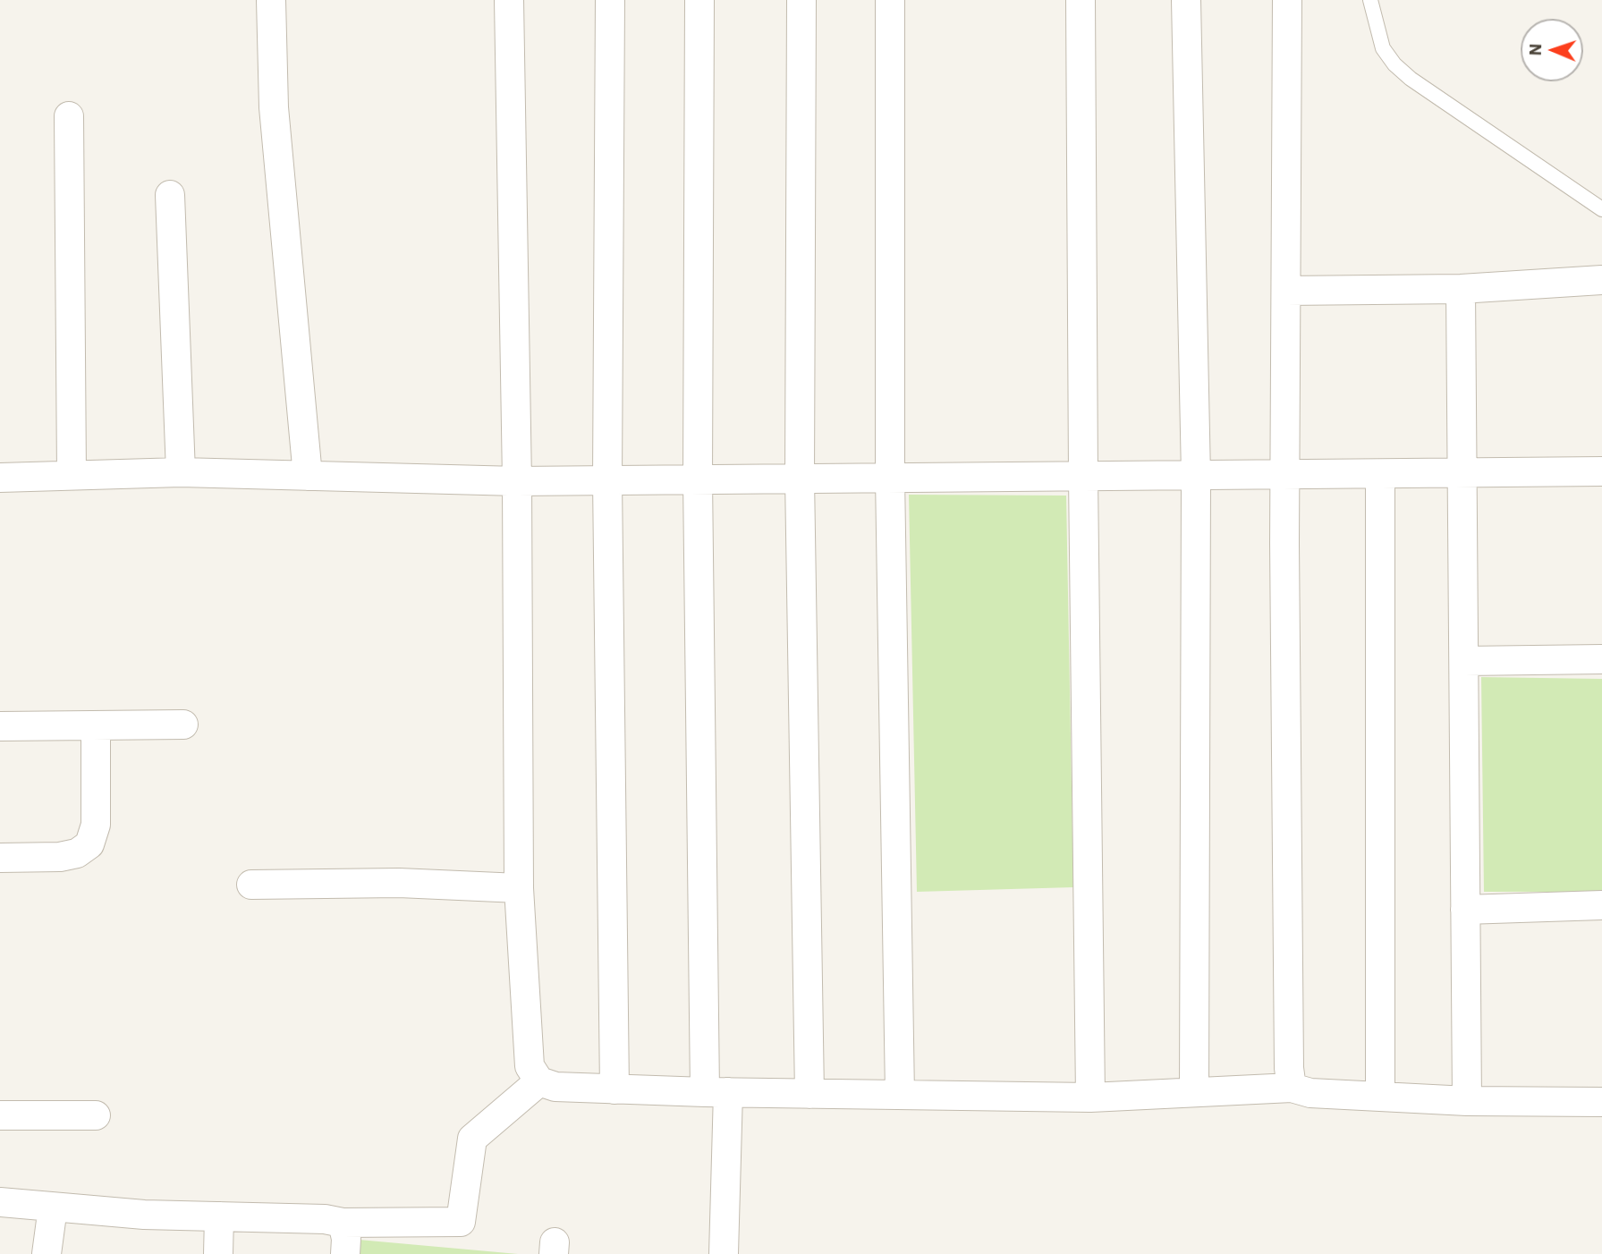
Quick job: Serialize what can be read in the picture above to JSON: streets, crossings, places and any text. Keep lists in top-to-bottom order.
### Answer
{
  "north": "left"
}
